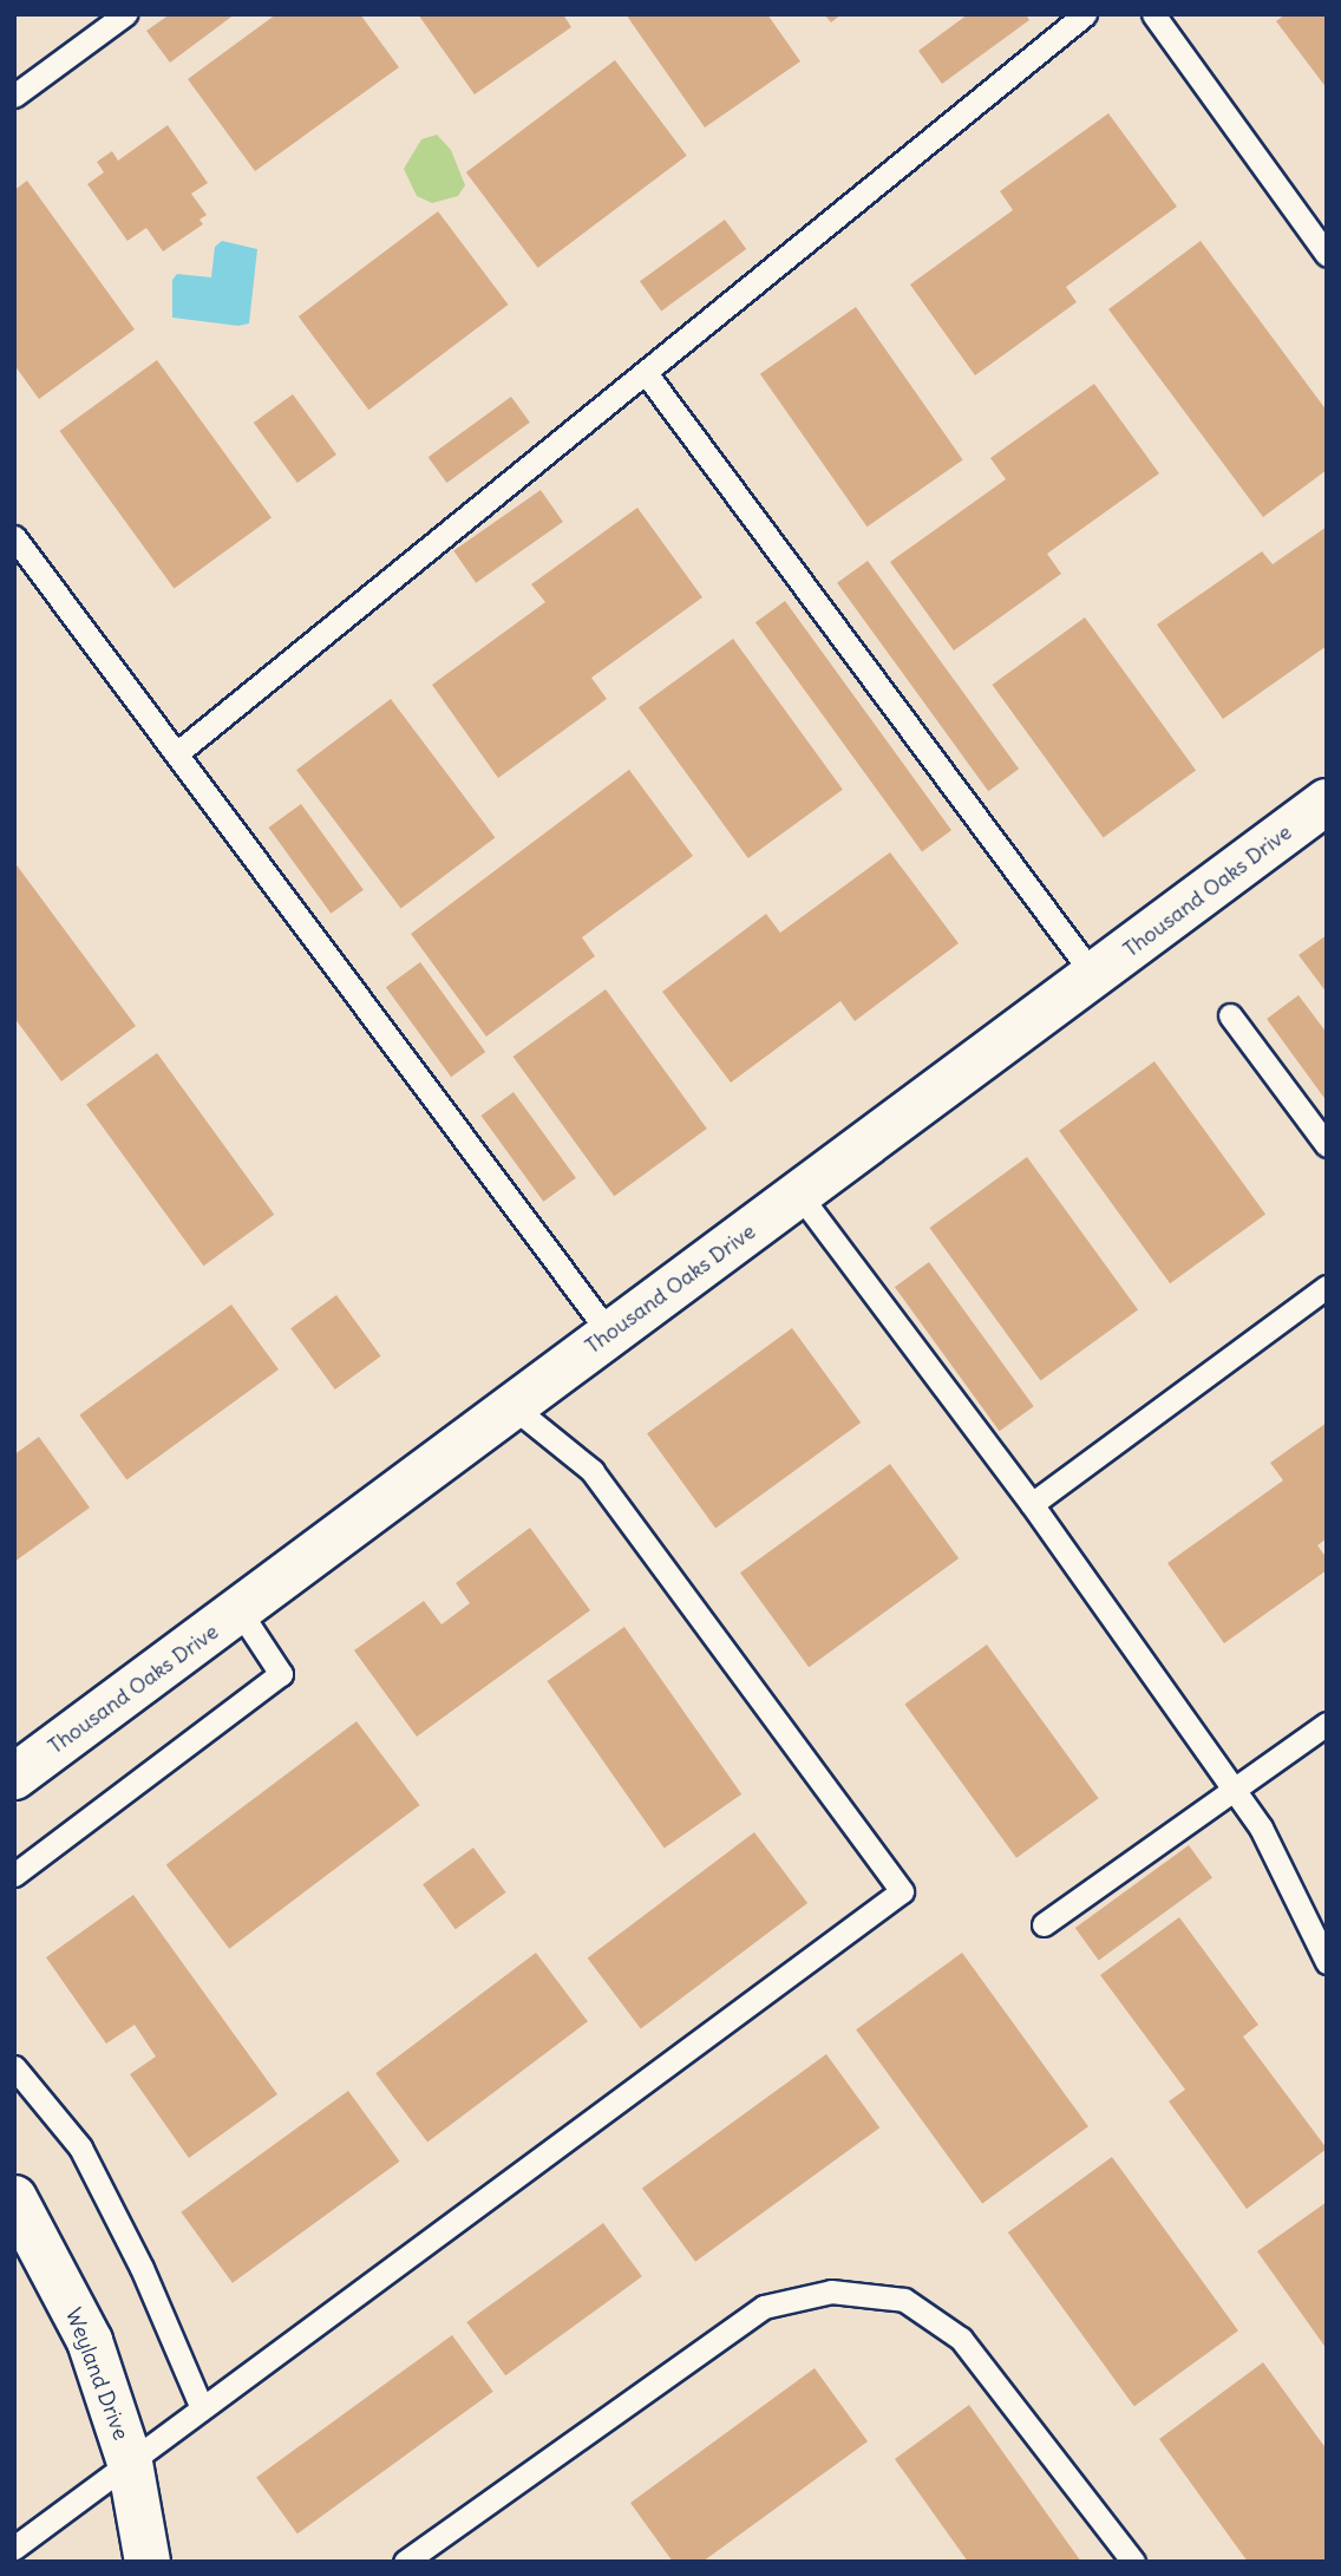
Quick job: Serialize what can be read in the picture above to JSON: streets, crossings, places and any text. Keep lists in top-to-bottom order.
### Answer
{
  "streets": {
    "street": ["Thousand Oaks Drive", "Weyland Drive"]
  }
}
